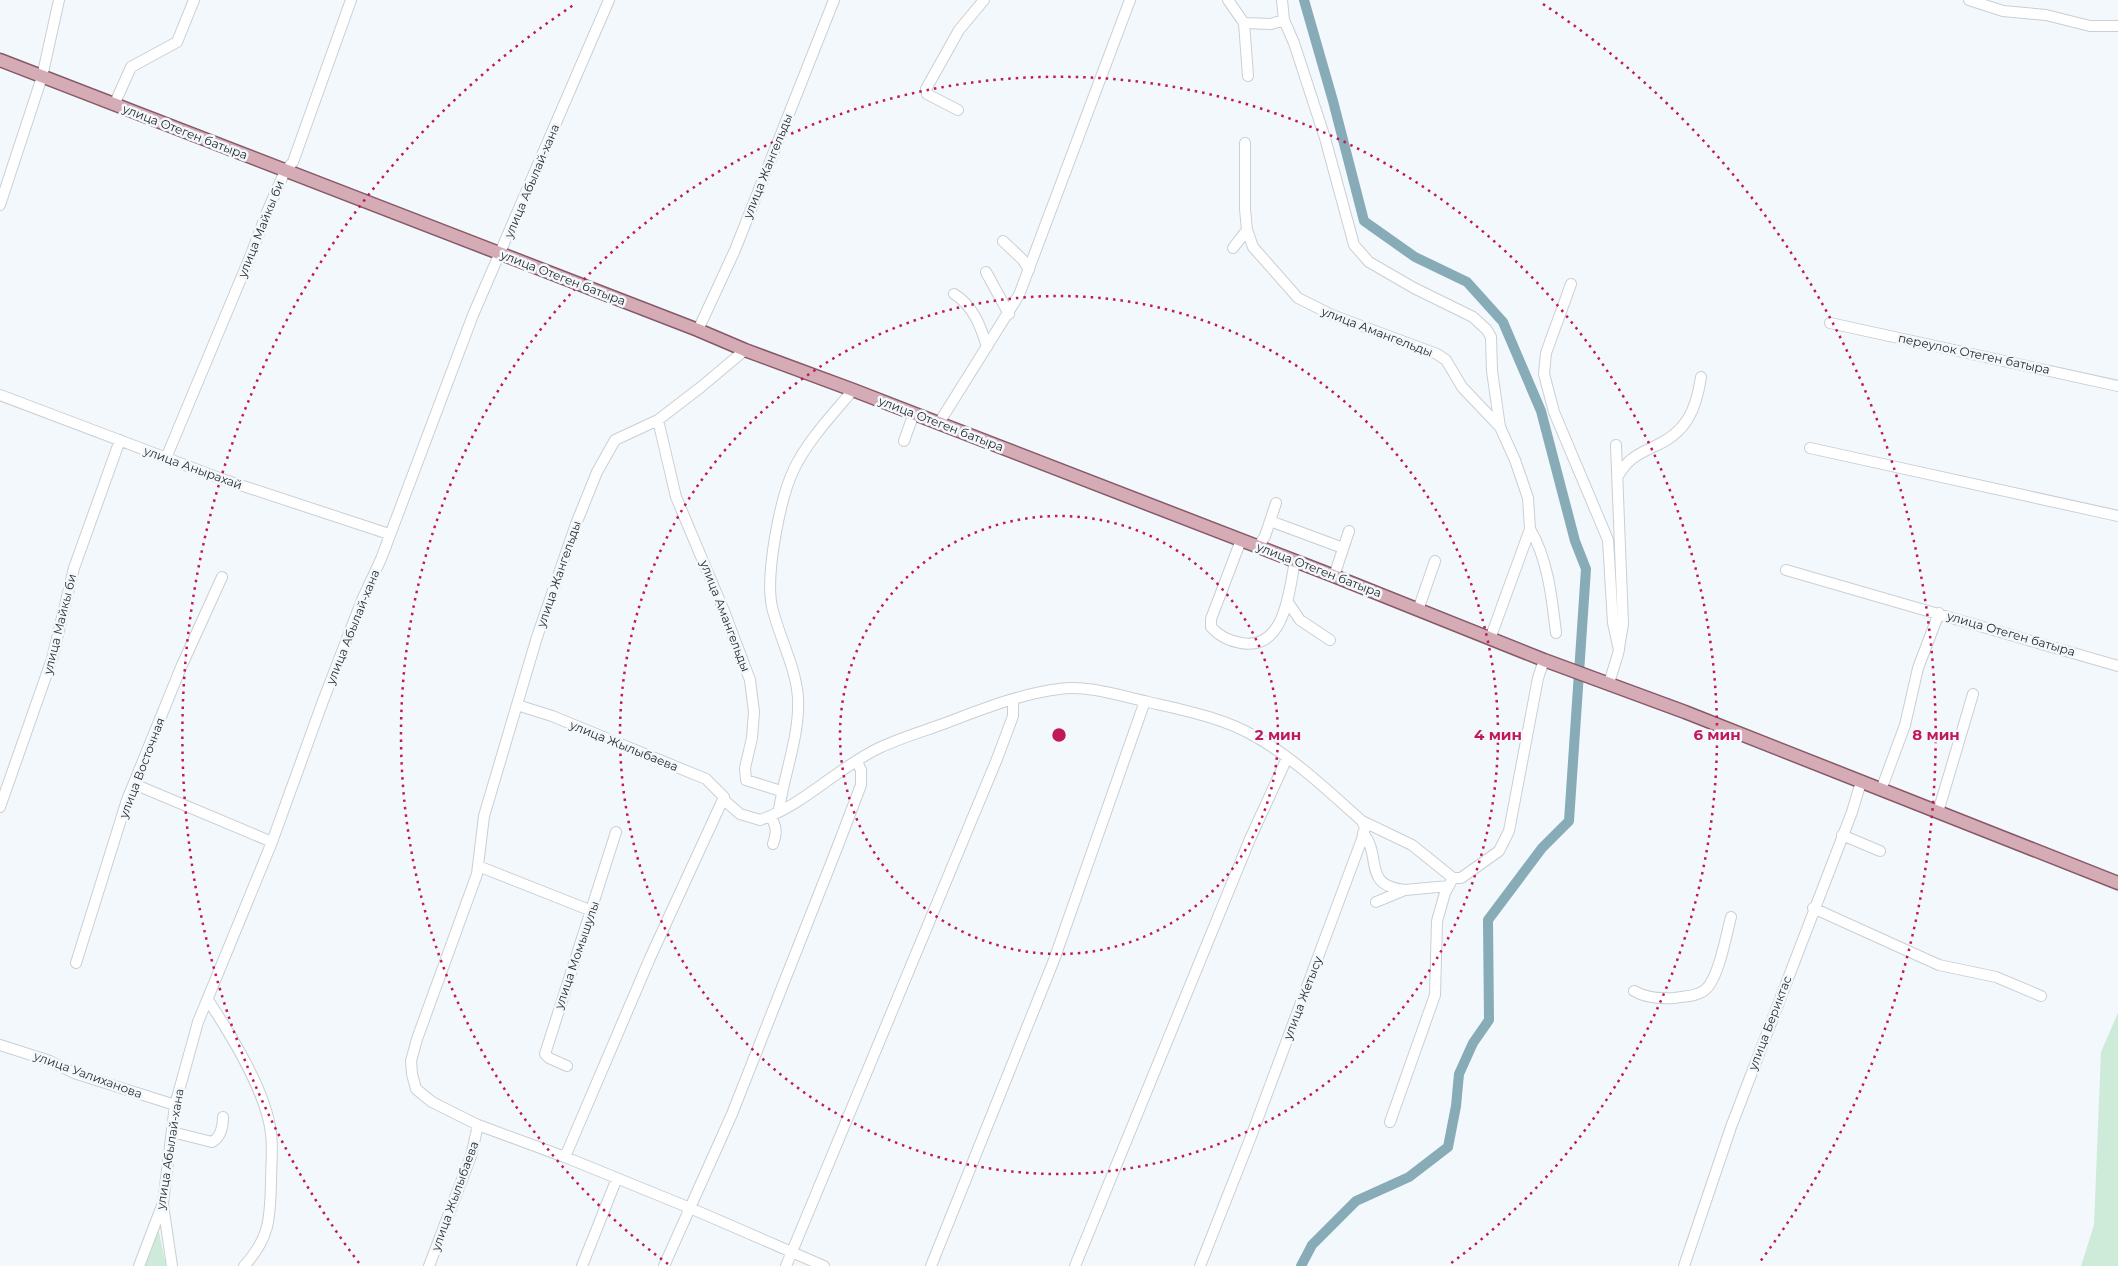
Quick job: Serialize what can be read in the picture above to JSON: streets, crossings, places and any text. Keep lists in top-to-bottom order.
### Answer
{
  "streets": {
    "main road": ["улица Отеген батыра"],
    "street": [
      "улица Жангельды",
      "улица Абылай-хана",
      "улица Майкы би",
      "улица Амангельды",
      "переулок Отеген батыра",
      "улица Анырахай",
      "улица Жылыбаева",
      "улица Восточная",
      "улица Момышулы",
      "улица Жетысу",
      "улица Бериктас",
      "улица Уалиханова"
    ]
  },
  "crossings": [
    ["улица Отеген батыра", "улица Жангельды"],
    ["улица Отеген батыра", "улица Абылай-хана"],
    ["улица Отеген батыра", "улица Майкы би"],
    ["улица Отеген батыра", "улица Амангельды"],
    ["улица Отеген батыра", "улица Бериктас"],
    ["улица Жангельды", "улица Амангельды"],
    ["улица Жангельды", "улица Жылыбаева"],
    ["улица Абылай-хана", "улица Анырахай"],
    ["улица Абылай-хана", "улица Уалиханова"],
    ["улица Майкы би", "улица Анырахай"]
  ],
  "rings": [
    "2 мин",
    "4 мин",
    "6 мин",
    "8 мин"
  ]
}
